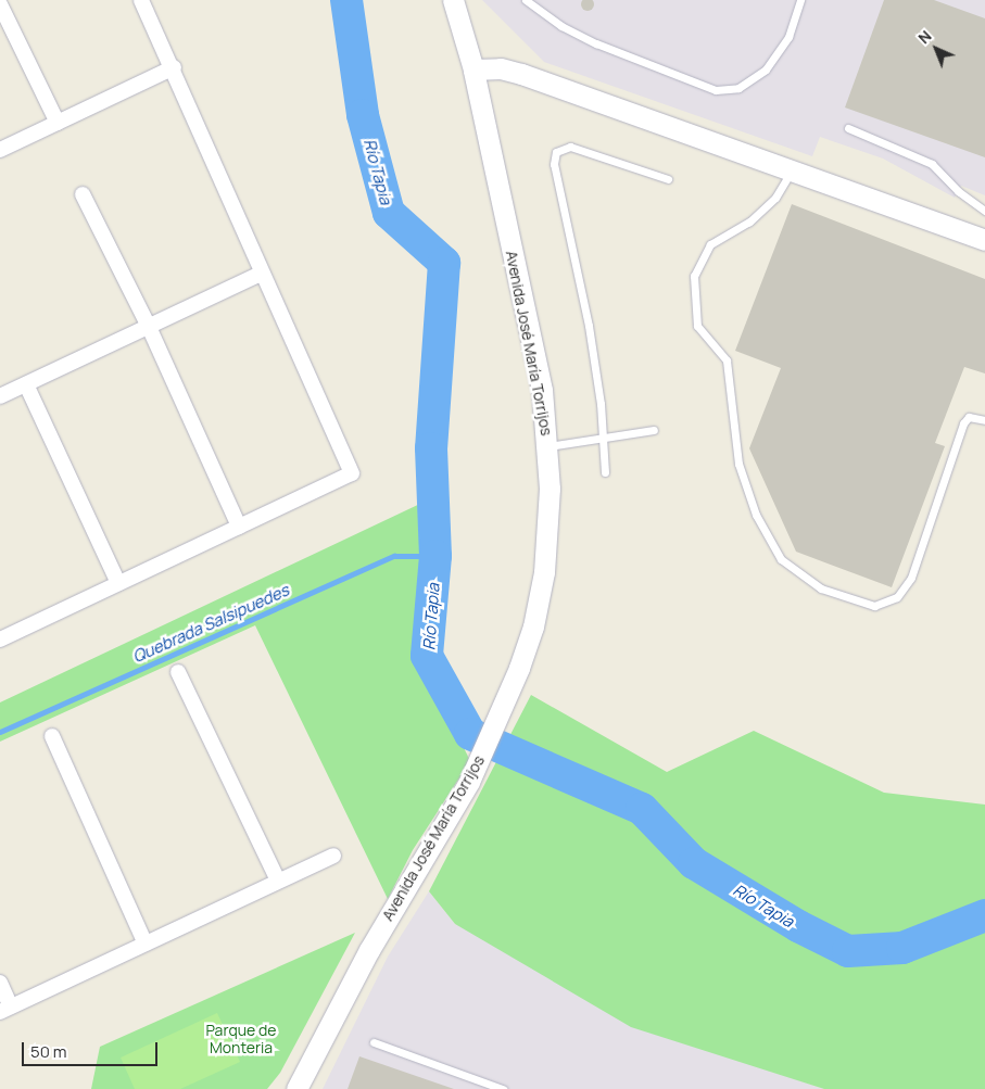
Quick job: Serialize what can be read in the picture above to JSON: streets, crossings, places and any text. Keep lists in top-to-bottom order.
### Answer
{
  "streets": {
    "main road": ["Avenida José María Torrijos"]
  },
  "water": ["Río Tapia", "Quebrada Salsipuedes"],
  "parks": ["Parque de Monteria"],
  "scale_bar": "50 m",
  "north": "top left"
}
